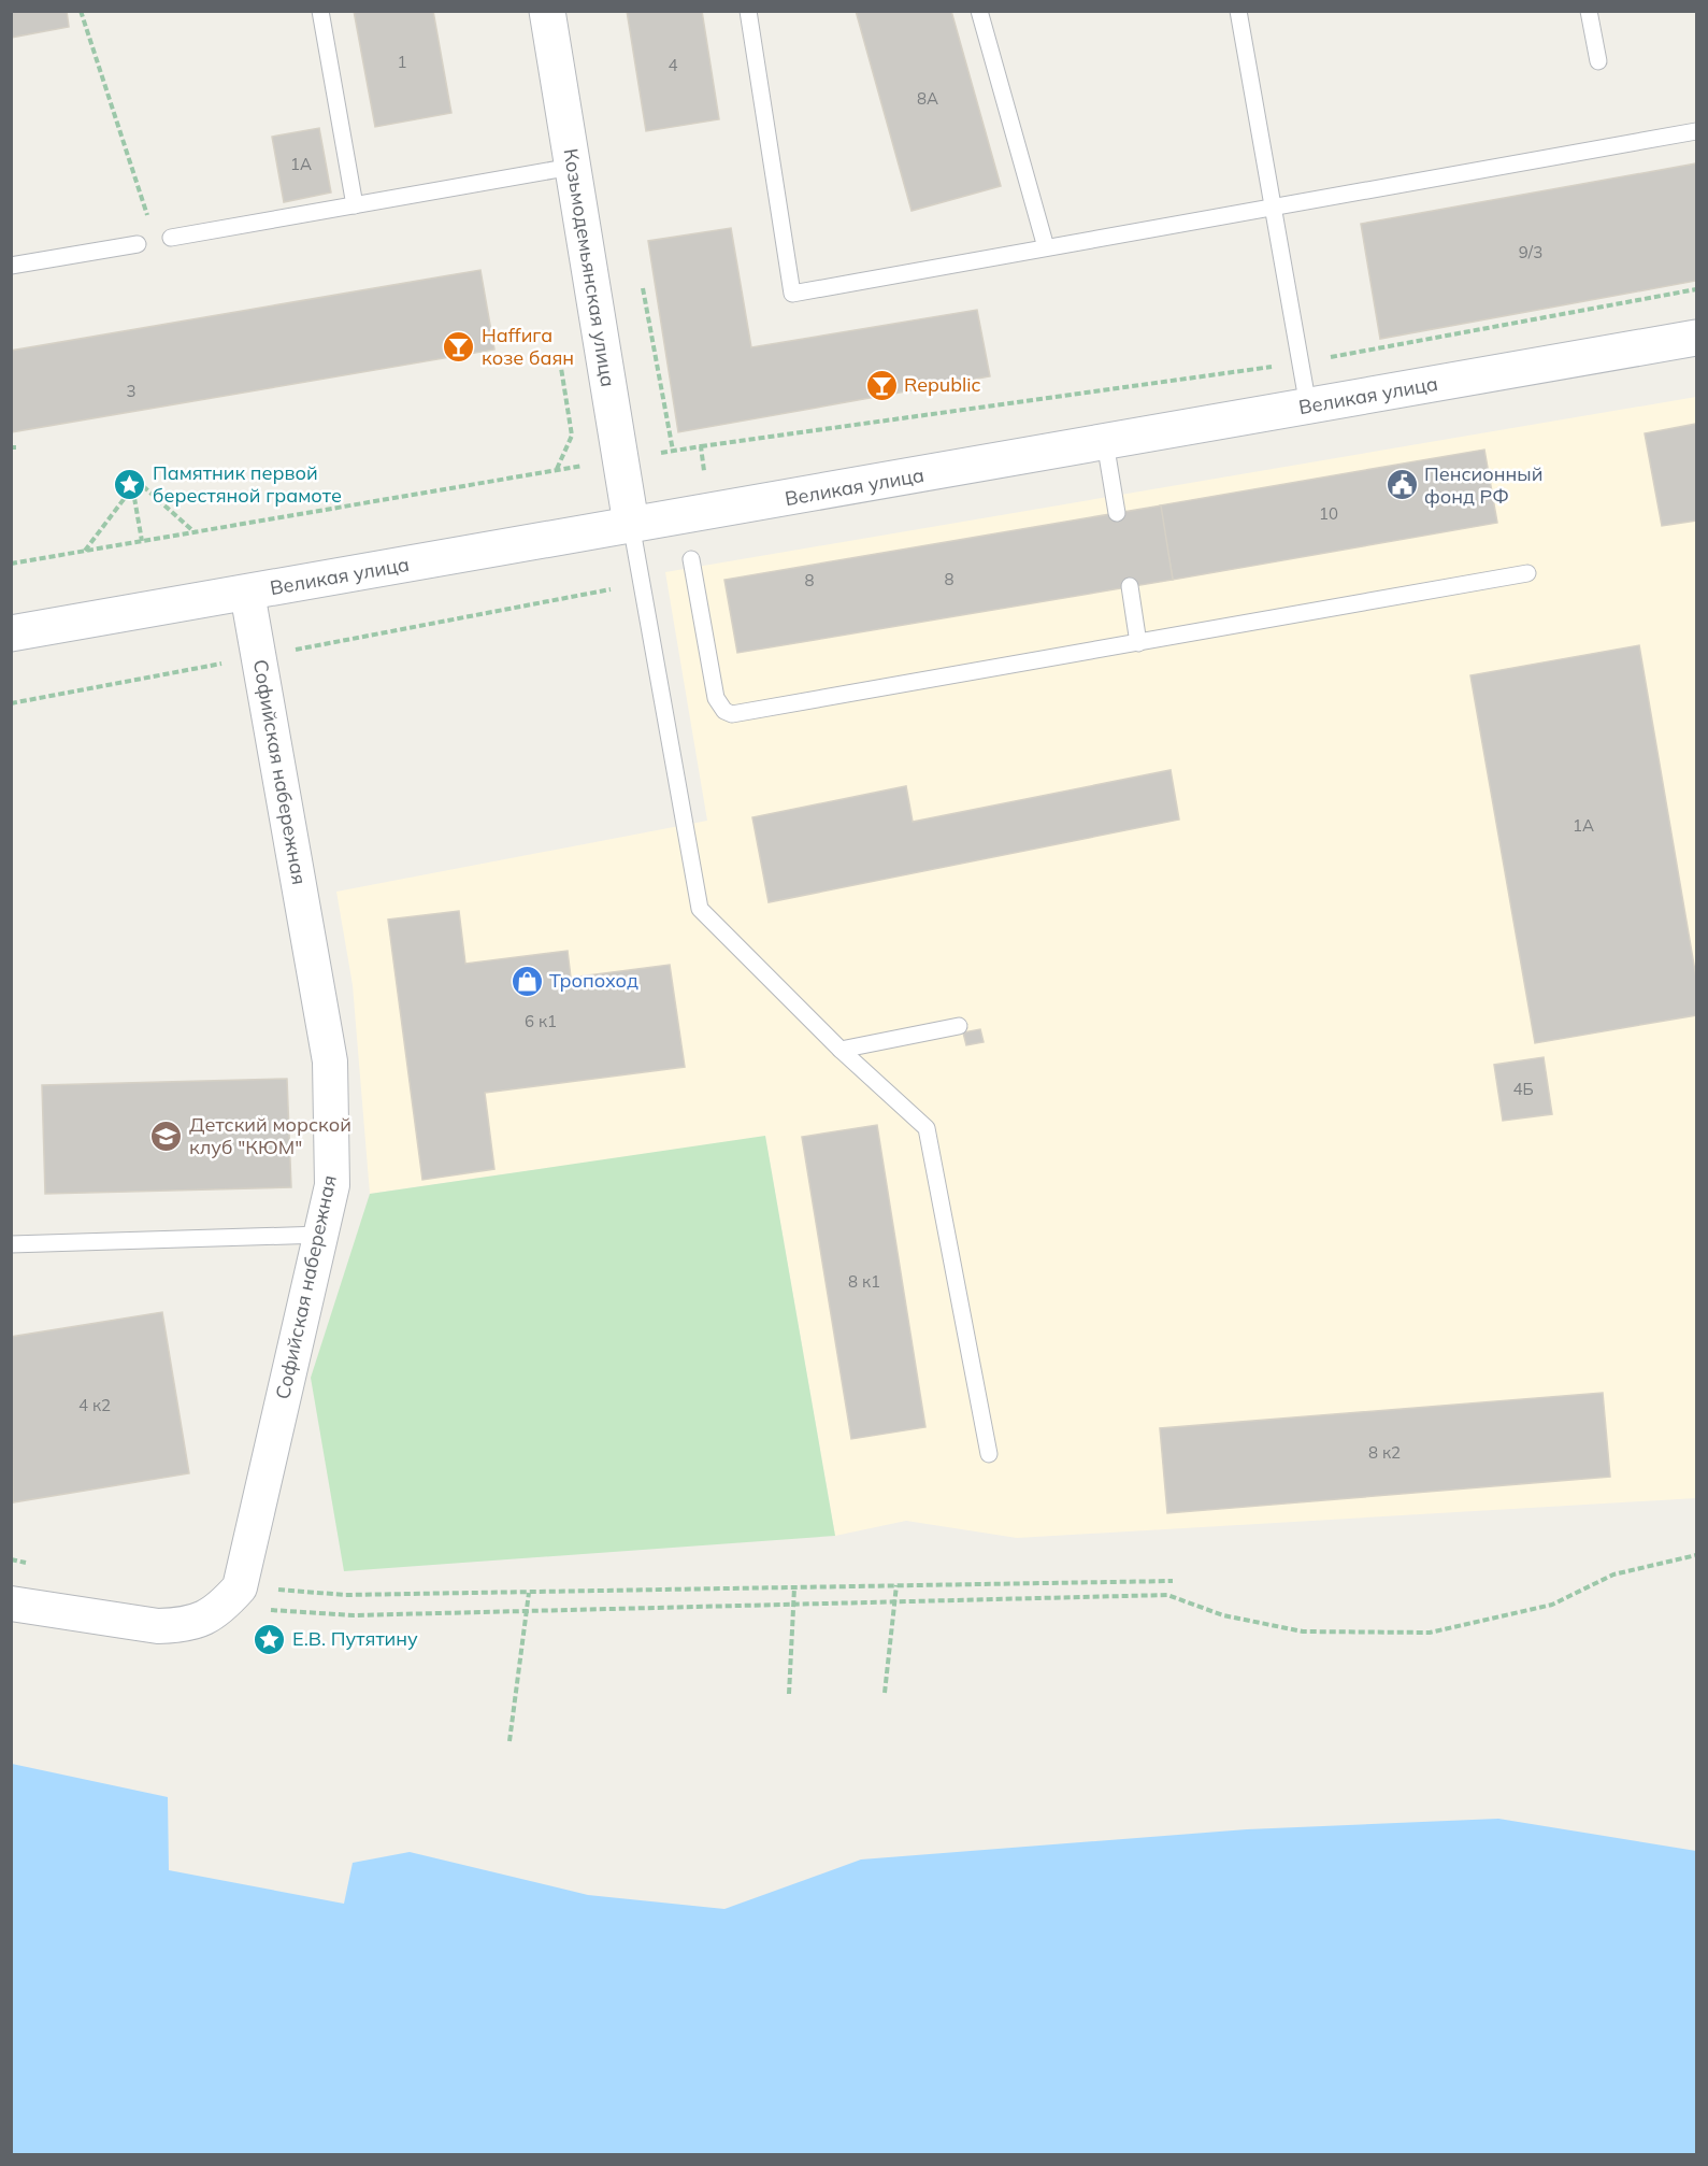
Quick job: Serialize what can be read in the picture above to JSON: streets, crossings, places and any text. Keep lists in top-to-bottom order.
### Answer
{
  "streets": {
    "main road": ["Козьмодемьянская улица", "Великая улица"],
    "street": ["Софийская набережная"]
  },
  "crossings": [
    ["Козьмодемьянская улица", "Великая улица"],
    ["Великая улица", "Софийская набережная"]
  ],
  "places": {
    "bar": ["Наffига козе баян", "Republic"],
    "place": ["Памятник первой берестяной грамоте", "Е.В. Путятину"],
    "public building": ["Пенсионный фонд РФ"],
    "shop": ["Тропоход"],
    "school or university": ["Детский морской клуб \"КЮМ\""]
  },
  "house_numbers": [
    "1",
    "4",
    "8А",
    "1А",
    "9/3",
    "3",
    "10",
    "8",
    "8",
    "1А",
    "6 к1",
    "4Б",
    "8 к1",
    "4 к2",
    "8 к2"
  ]
}
